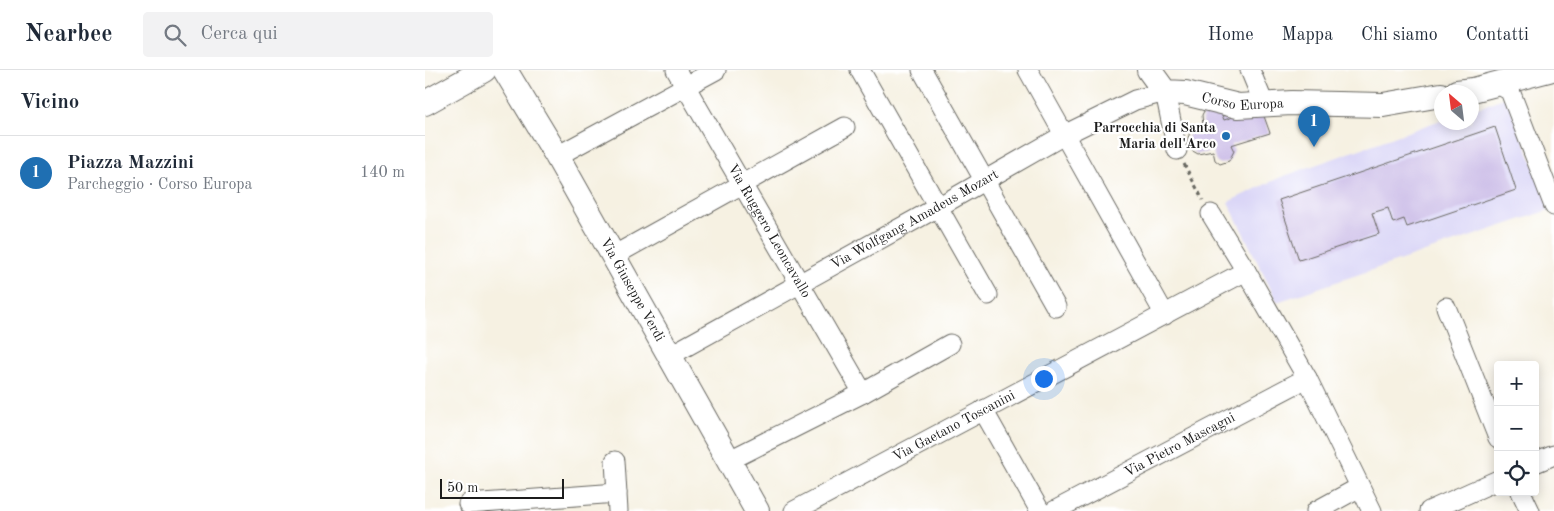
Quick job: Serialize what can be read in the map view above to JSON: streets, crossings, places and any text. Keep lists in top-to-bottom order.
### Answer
{
  "streets": {
    "street": [
      "Corso Europa",
      "Via Wolfgang Amadeus Mozart",
      "Via Ruggero Leoncavallo",
      "Via Giuseppe Verdi",
      "Via Gaetano Toscanini",
      "Via Pietro Mascagni"
    ]
  },
  "crossings": [
    ["Corso Europa", "Via Wolfgang Amadeus Mozart"],
    ["Via Wolfgang Amadeus Mozart", "Via Ruggero Leoncavallo"],
    ["Via Wolfgang Amadeus Mozart", "Via Giuseppe Verdi"]
  ],
  "places": ["Parrocchia di Santa Maria dell'Arco"],
  "scale_bar": "50 m",
  "north": "top left",
  "page": {
    "header": "Nearbee",
    "search": "Cerca qui",
    "nav": [
      "Home",
      "Mappa",
      "Chi siamo",
      "Contatti"
    ],
    "heading": "Vicino",
    "pins": "1",
    "list": [
      {
        "mark": "1",
        "name": "Piazza Mazzini",
        "note": "Parcheggio · Corso Europa",
        "value": "140 m"
      }
    ],
    "map_buttons": ["+", "−"],
    "scale": "50 m"
  }
}
